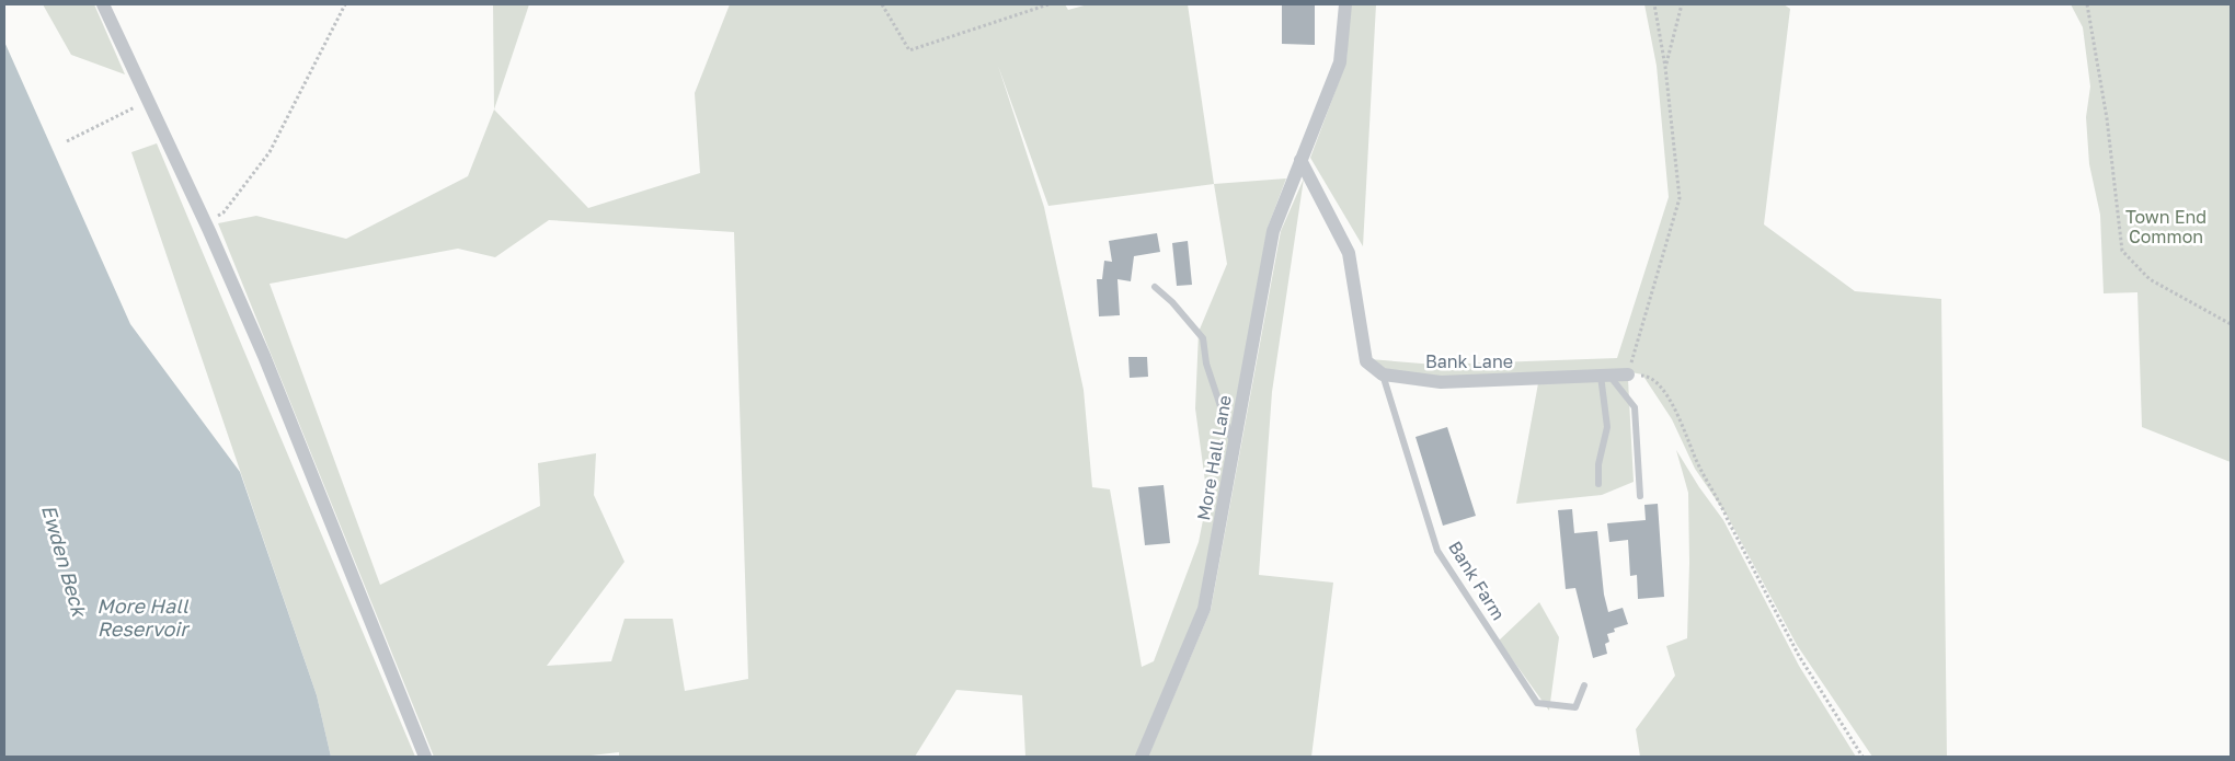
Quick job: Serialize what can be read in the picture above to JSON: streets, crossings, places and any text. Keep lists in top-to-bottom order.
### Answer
{
  "streets": {
    "street": ["Bank Lane", "More Hall Lane"],
    "lane": ["Bank Farm"]
  },
  "crossings": [
    ["Bank Lane", "Bank Farm"]
  ],
  "water": ["Ewden Beck", "More Hall Reservoir"],
  "parks": ["Town End Common"]
}
